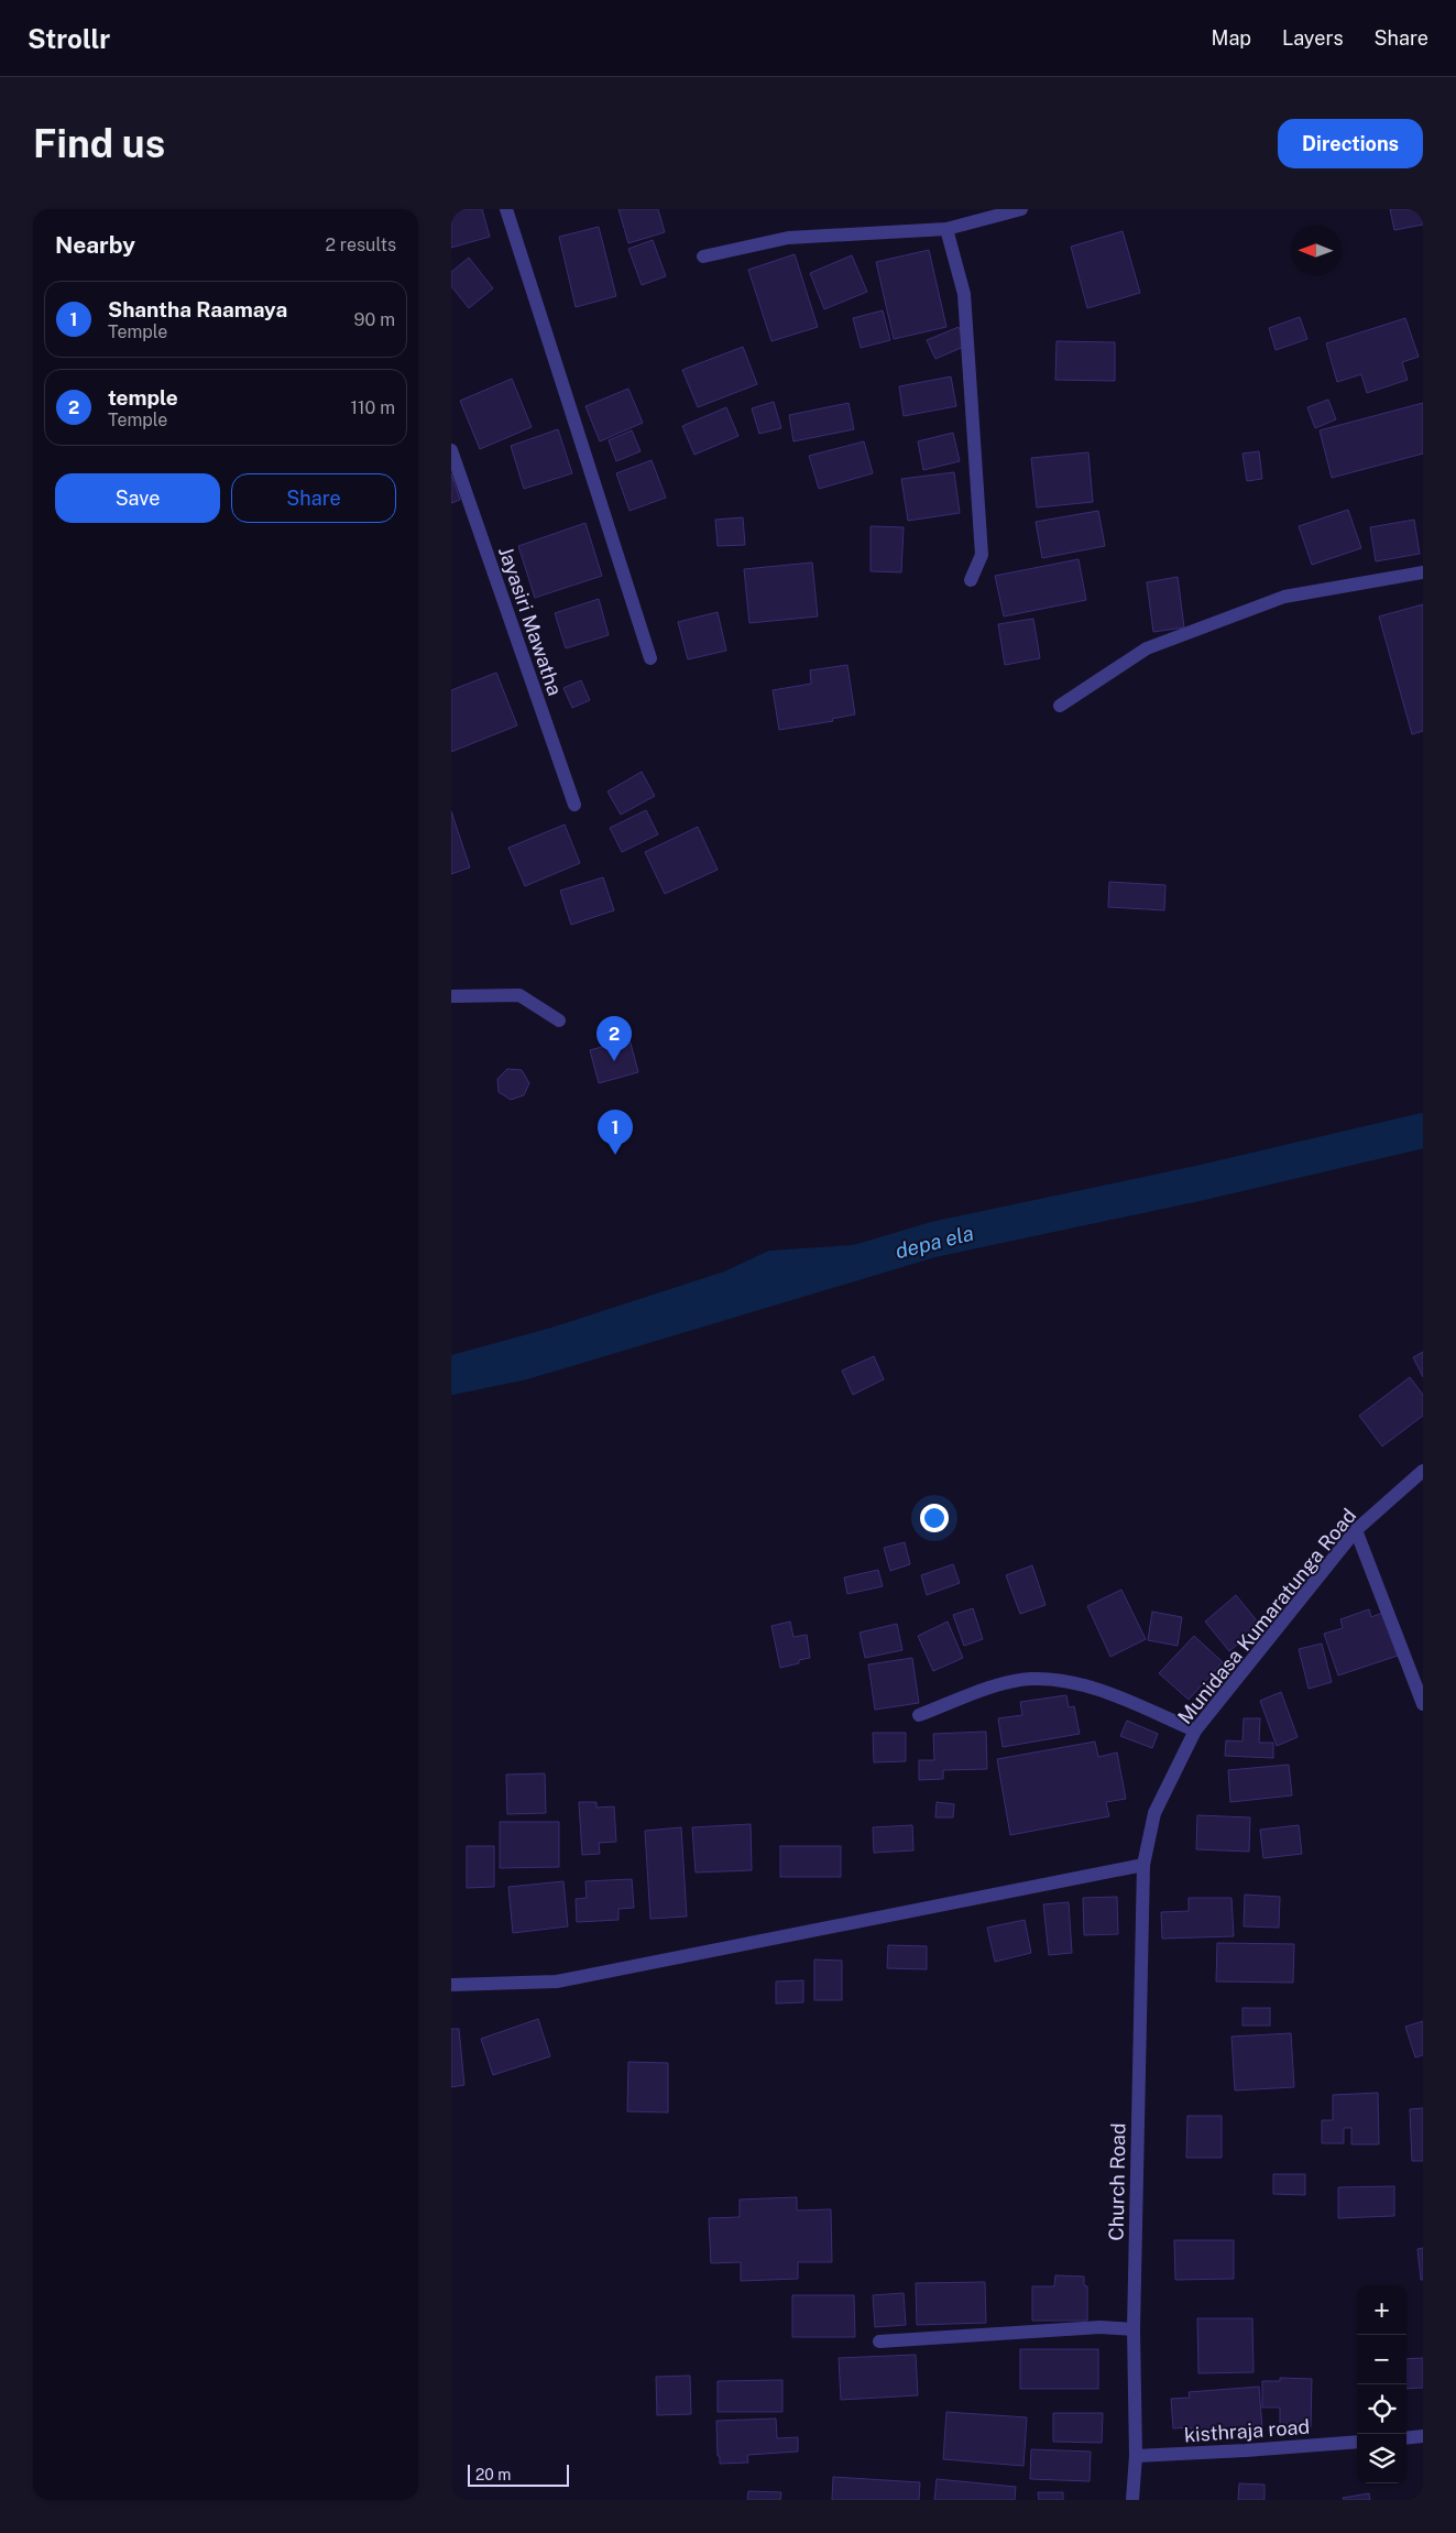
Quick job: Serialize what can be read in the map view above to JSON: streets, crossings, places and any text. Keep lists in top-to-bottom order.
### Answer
{
  "streets": {
    "street": [
      "Jayasiri Mawatha",
      "Munidasa Kumaratunga Road",
      "Church Road",
      "kisthraja road"
    ]
  },
  "crossings": [
    ["Munidasa Kumaratunga Road", "Church Road"],
    ["Church Road", "kisthraja road"]
  ],
  "water": ["depa ela"],
  "scale_bar": "20 m",
  "north": "left",
  "page": {
    "header": "Strollr",
    "nav": ["Map", "Layers", "Share"],
    "buttons": [
      "Directions",
      ["Save", "Share"]
    ],
    "title": "Find us",
    "heading": ["Nearby", "2 results"],
    "list": [
      {
        "mark": "1",
        "name": "Shantha Raamaya",
        "note": "Temple",
        "value": "90 m"
      },
      {
        "mark": "2",
        "name": "temple",
        "note": "Temple",
        "value": "110 m"
      }
    ],
    "pins": ["2", "1"],
    "map_buttons": ["+", "−"],
    "scale": "20 m"
  }
}
